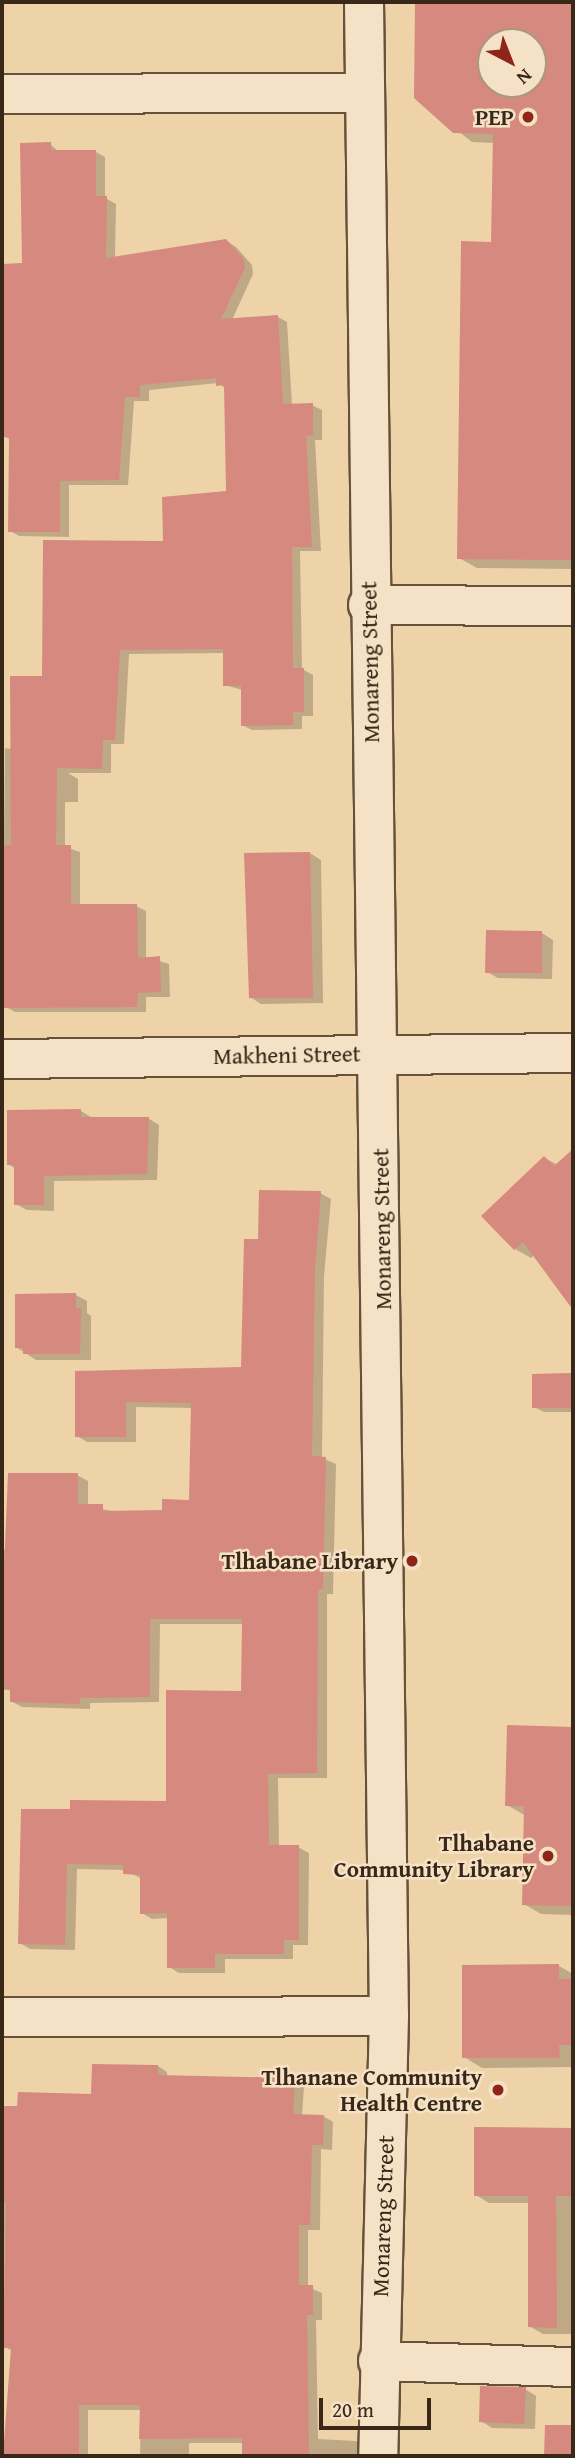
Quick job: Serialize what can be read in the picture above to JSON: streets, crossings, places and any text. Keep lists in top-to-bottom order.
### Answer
{
  "streets": {
    "street": ["Monareng Street", "Makheni Street"]
  },
  "crossings": [
    ["Monareng Street", "Makheni Street"]
  ],
  "places": [
    "PEP",
    "Tlhabane Library",
    "Tlhabane Community Library",
    "Tlhanane Community Health Centre"
  ],
  "scale_bar": "20 m",
  "north": "bottom right"
}
